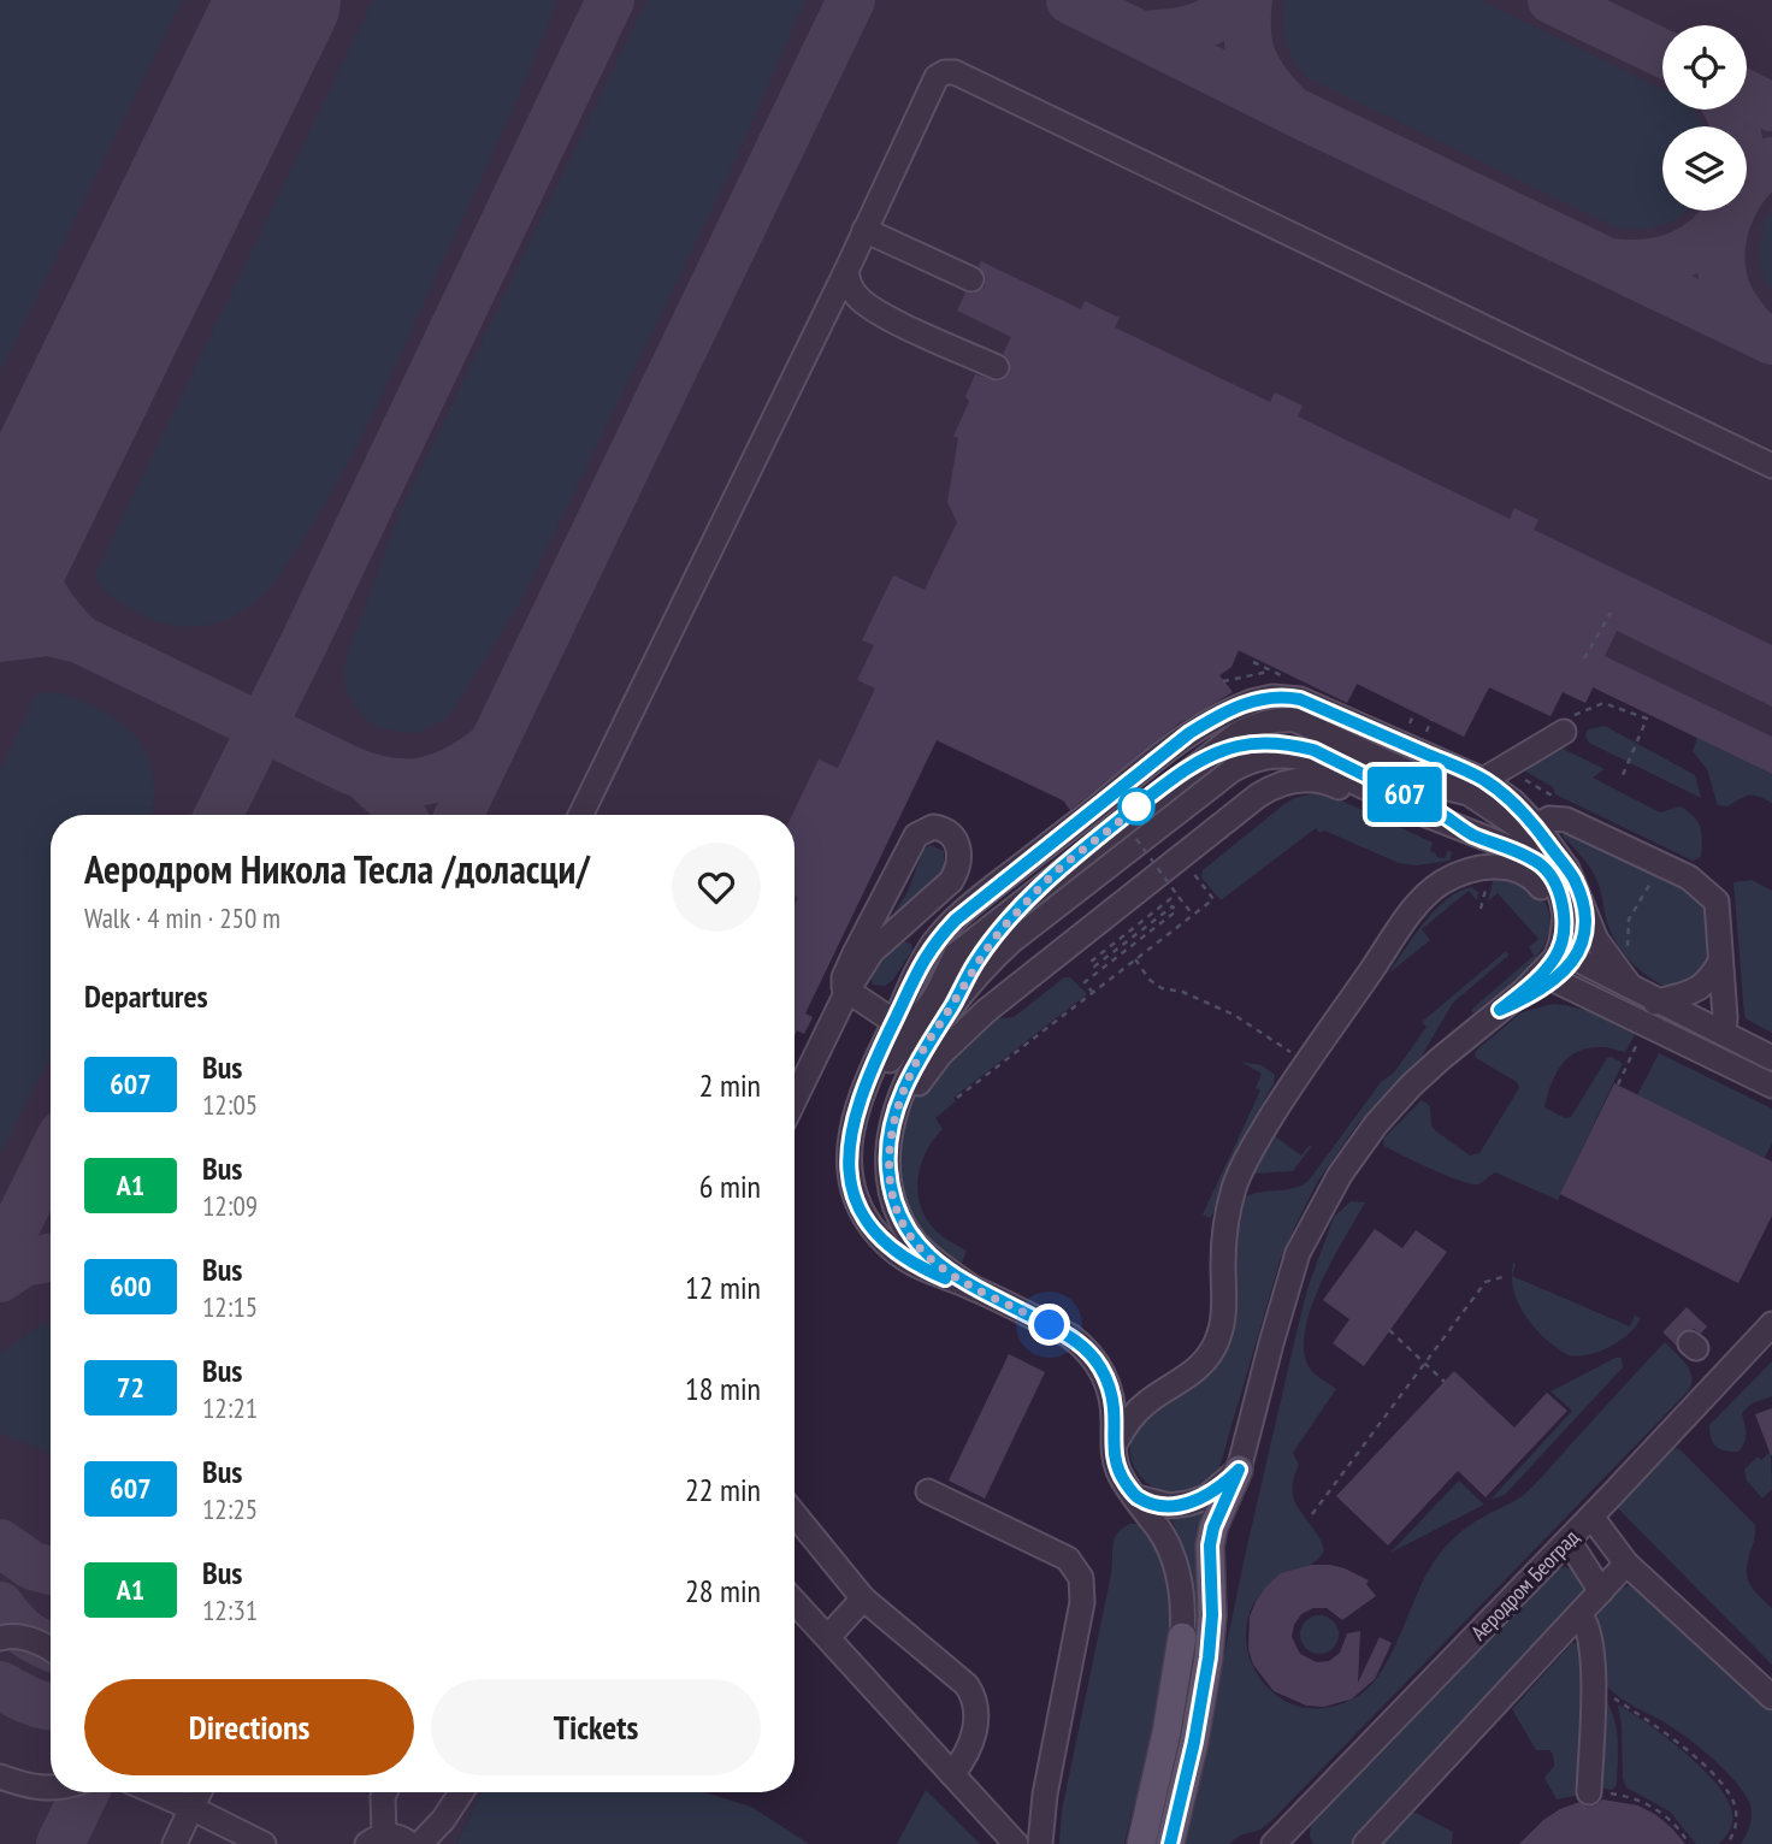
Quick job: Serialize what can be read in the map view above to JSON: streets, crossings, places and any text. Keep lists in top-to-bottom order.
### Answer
{
  "streets": {
    "street": ["Аеродром Београд"]
  },
  "lines": ["bus line 607"],
  "page": {
    "on_map": "607",
    "heading": [
      ["Аеродром Никола Тесла /доласци/", "Walk · 4 min · 250 m"],
      "Departures"
    ],
    "list": [
      {
        "mark": "607",
        "name": "Bus",
        "note": "12:05",
        "value": "2 min"
      },
      {
        "mark": "A1",
        "name": "Bus",
        "note": "12:09",
        "value": "6 min"
      },
      {
        "mark": "600",
        "name": "Bus",
        "note": "12:15",
        "value": "12 min"
      },
      {
        "mark": "72",
        "name": "Bus",
        "note": "12:21",
        "value": "18 min"
      },
      {
        "mark": "607",
        "name": "Bus",
        "note": "12:25",
        "value": "22 min"
      },
      {
        "mark": "A1",
        "name": "Bus",
        "note": "12:31",
        "value": "28 min"
      }
    ],
    "buttons": ["Directions", "Tickets"]
  }
}
